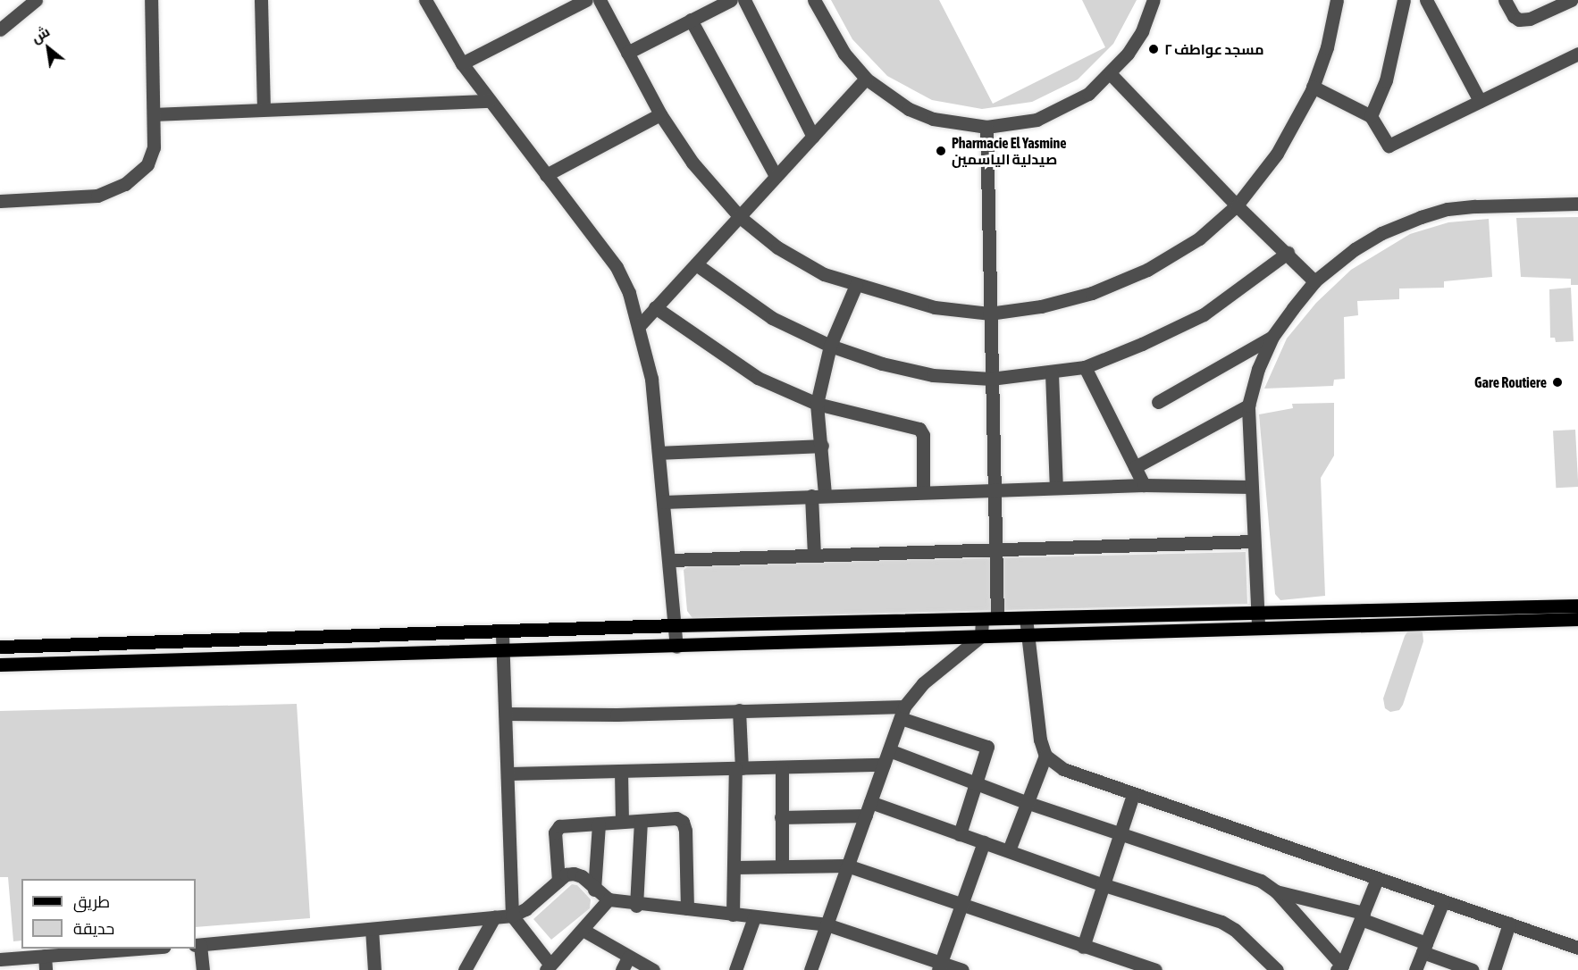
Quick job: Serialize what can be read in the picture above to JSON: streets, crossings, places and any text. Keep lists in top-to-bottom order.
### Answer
{
  "places": ["مسجد عواطف ٢", "Pharmacie El Yasmine صيدلية الياسمين", "Gare Routiere"],
  "legend": ["طريق", "حديقة"],
  "north": "top left"
}
